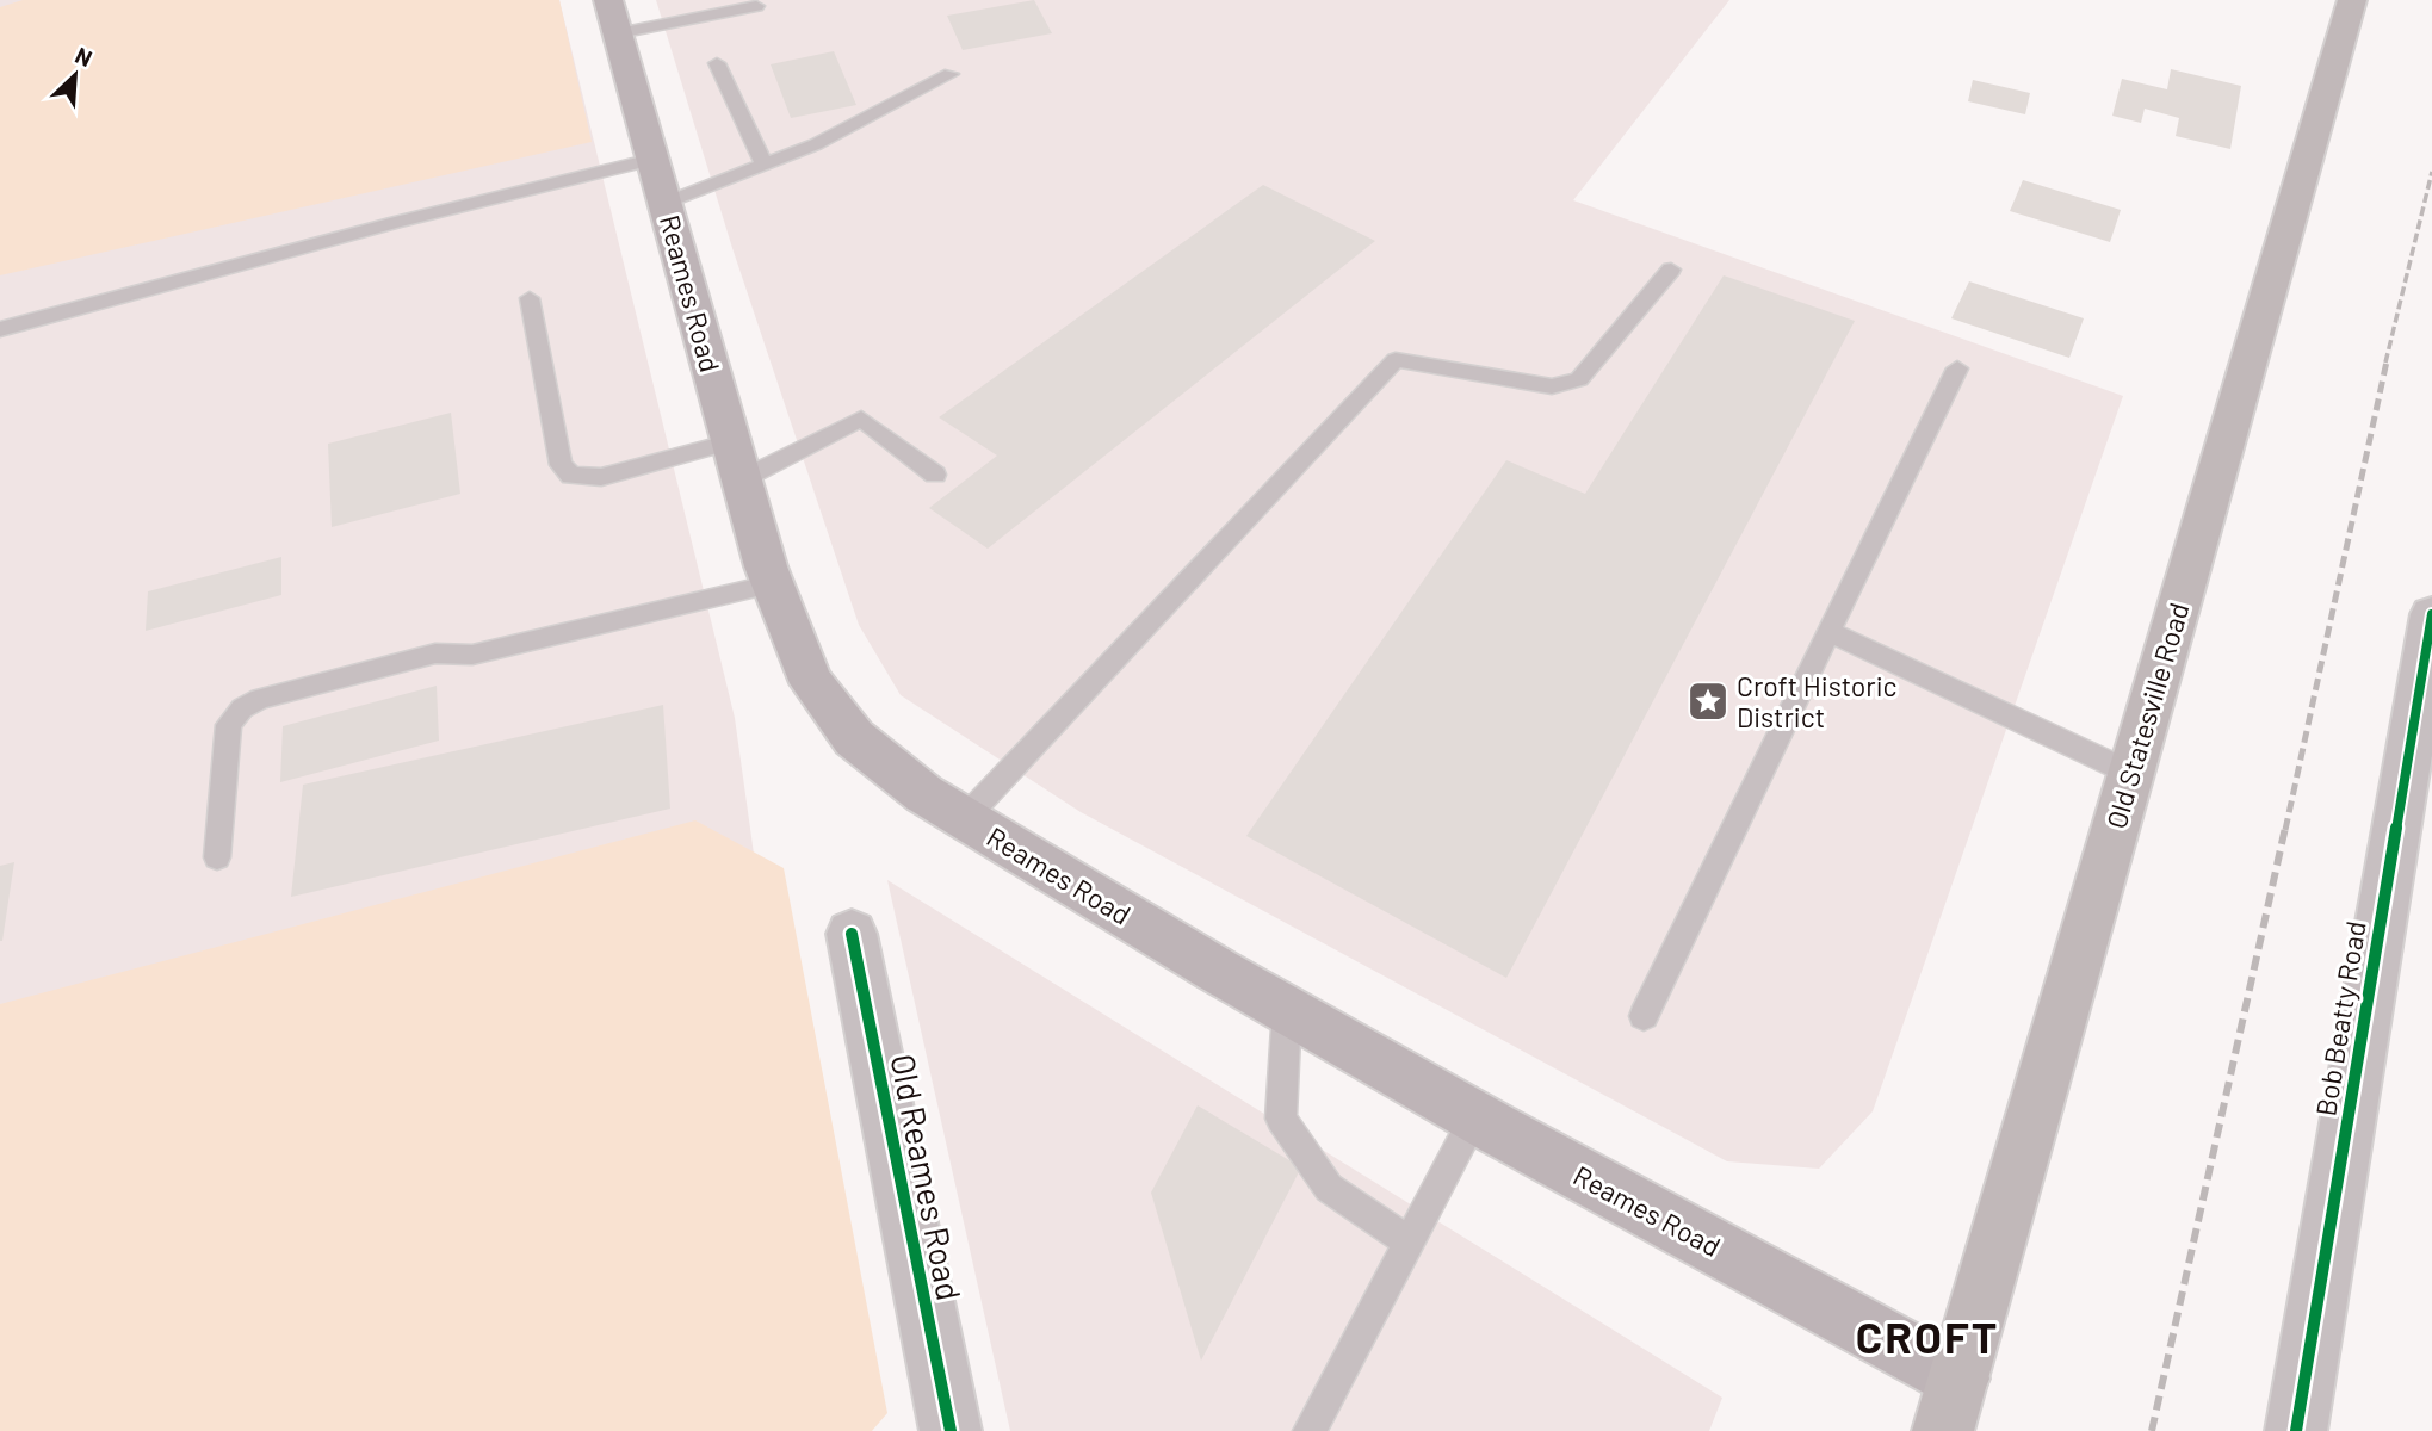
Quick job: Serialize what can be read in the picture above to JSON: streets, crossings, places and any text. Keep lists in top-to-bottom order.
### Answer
{
  "streets": {
    "main road": ["Reames Road", "Old Statesville Road"],
    "street": ["Bob Beatty Road", "Old Reames Road"]
  },
  "crossings": [
    ["Reames Road", "Old Statesville Road"]
  ],
  "districts": ["CROFT"],
  "places": {
    "place": ["Croft Historic District"]
  },
  "north": "top right"
}
